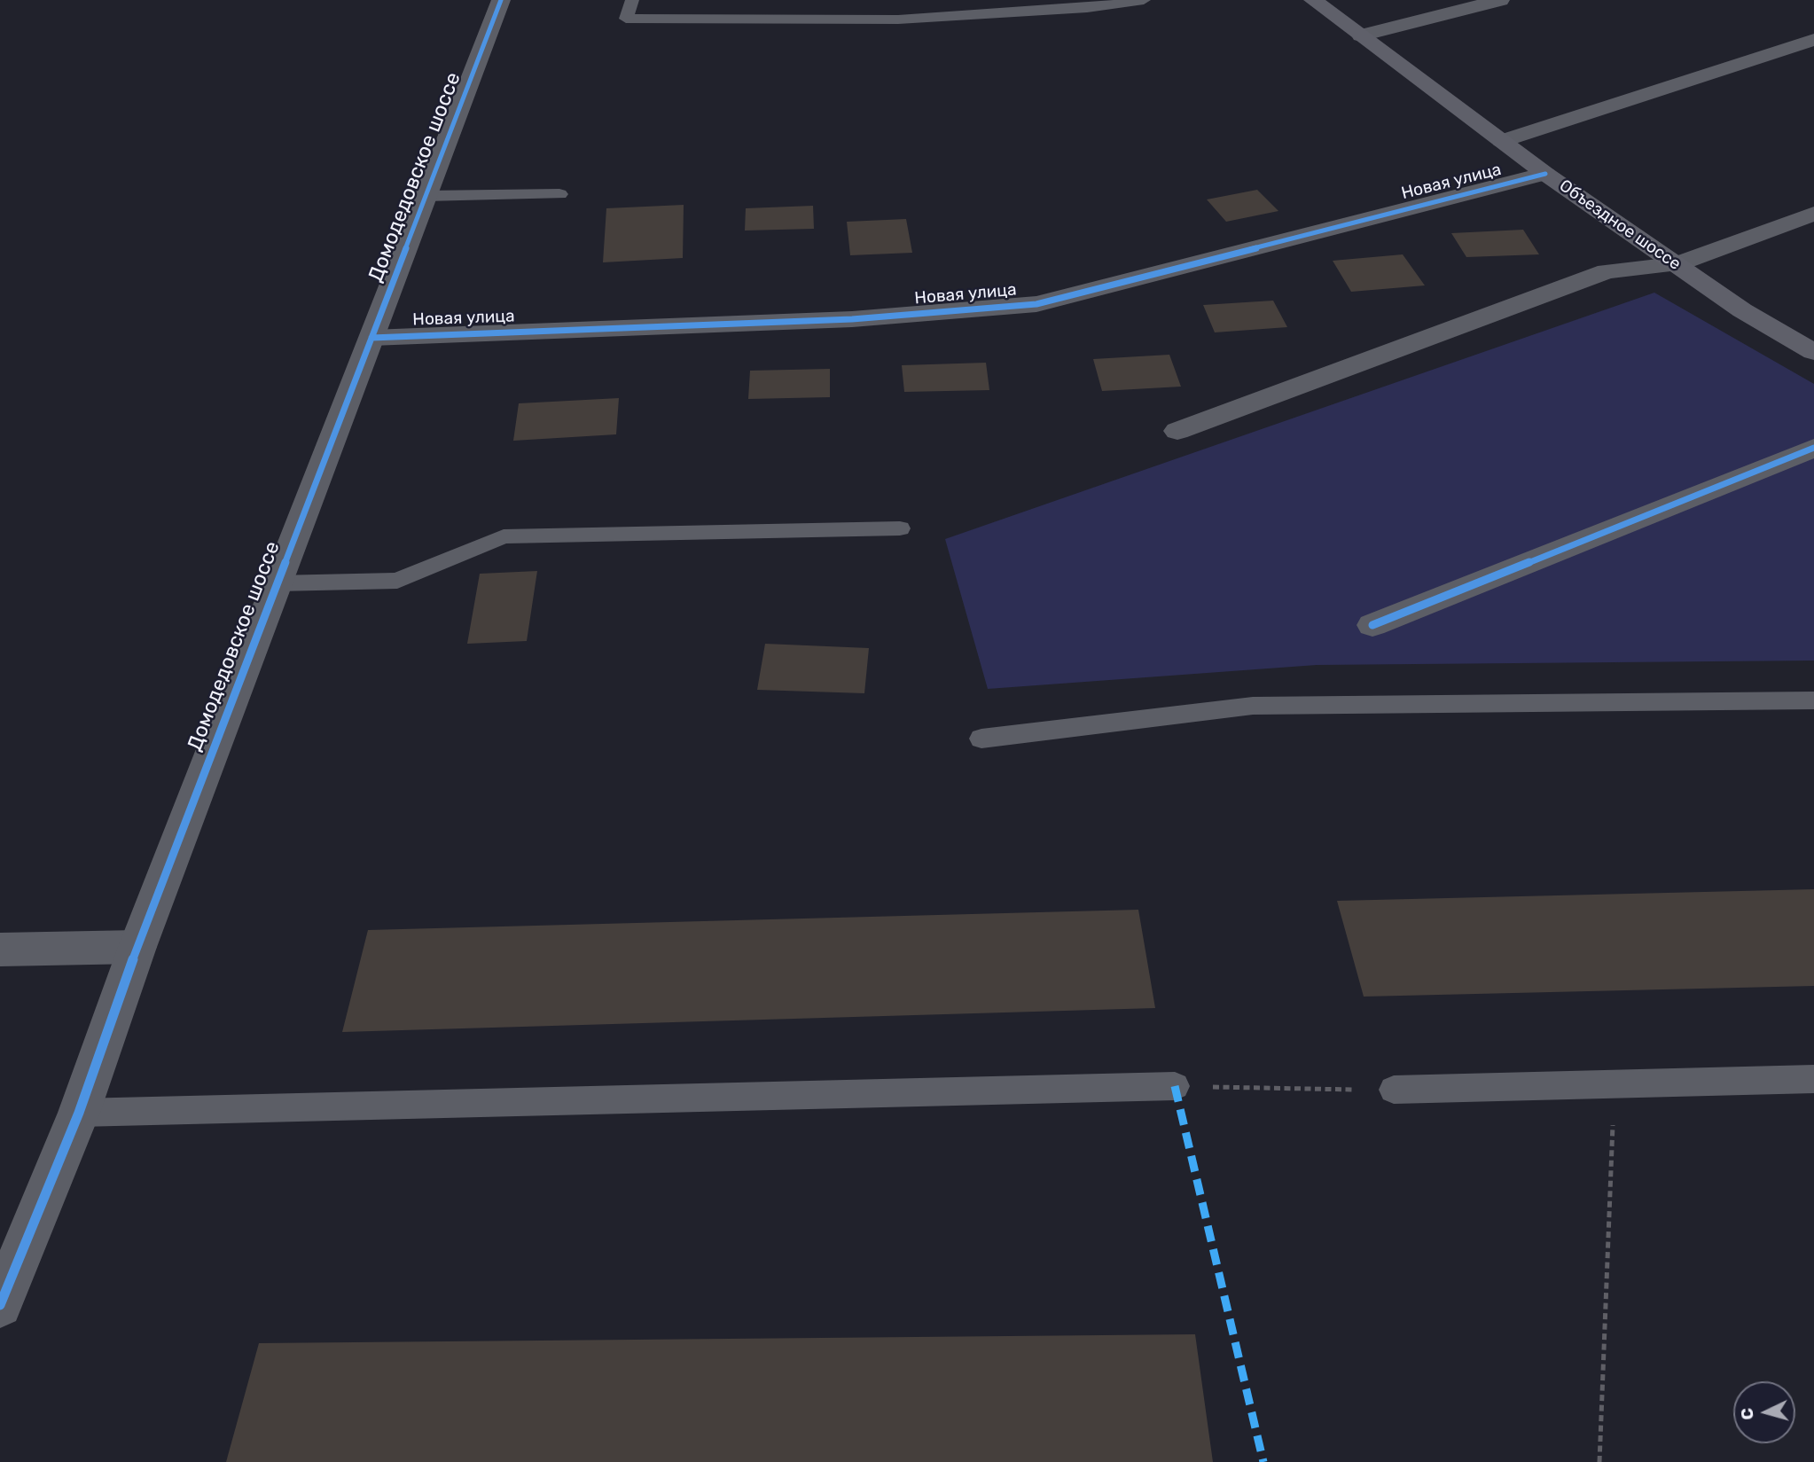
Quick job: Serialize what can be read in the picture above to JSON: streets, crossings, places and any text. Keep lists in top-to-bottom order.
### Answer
{
  "streets": {
    "main road": ["Объездное шоссе"],
    "street": ["Домодедовское шоссе", "Новая улица"]
  },
  "crossings": [
    ["Домодедовское шоссе", "Новая улица"],
    ["Новая улица", "Объездное шоссе"]
  ],
  "north": "left"
}
